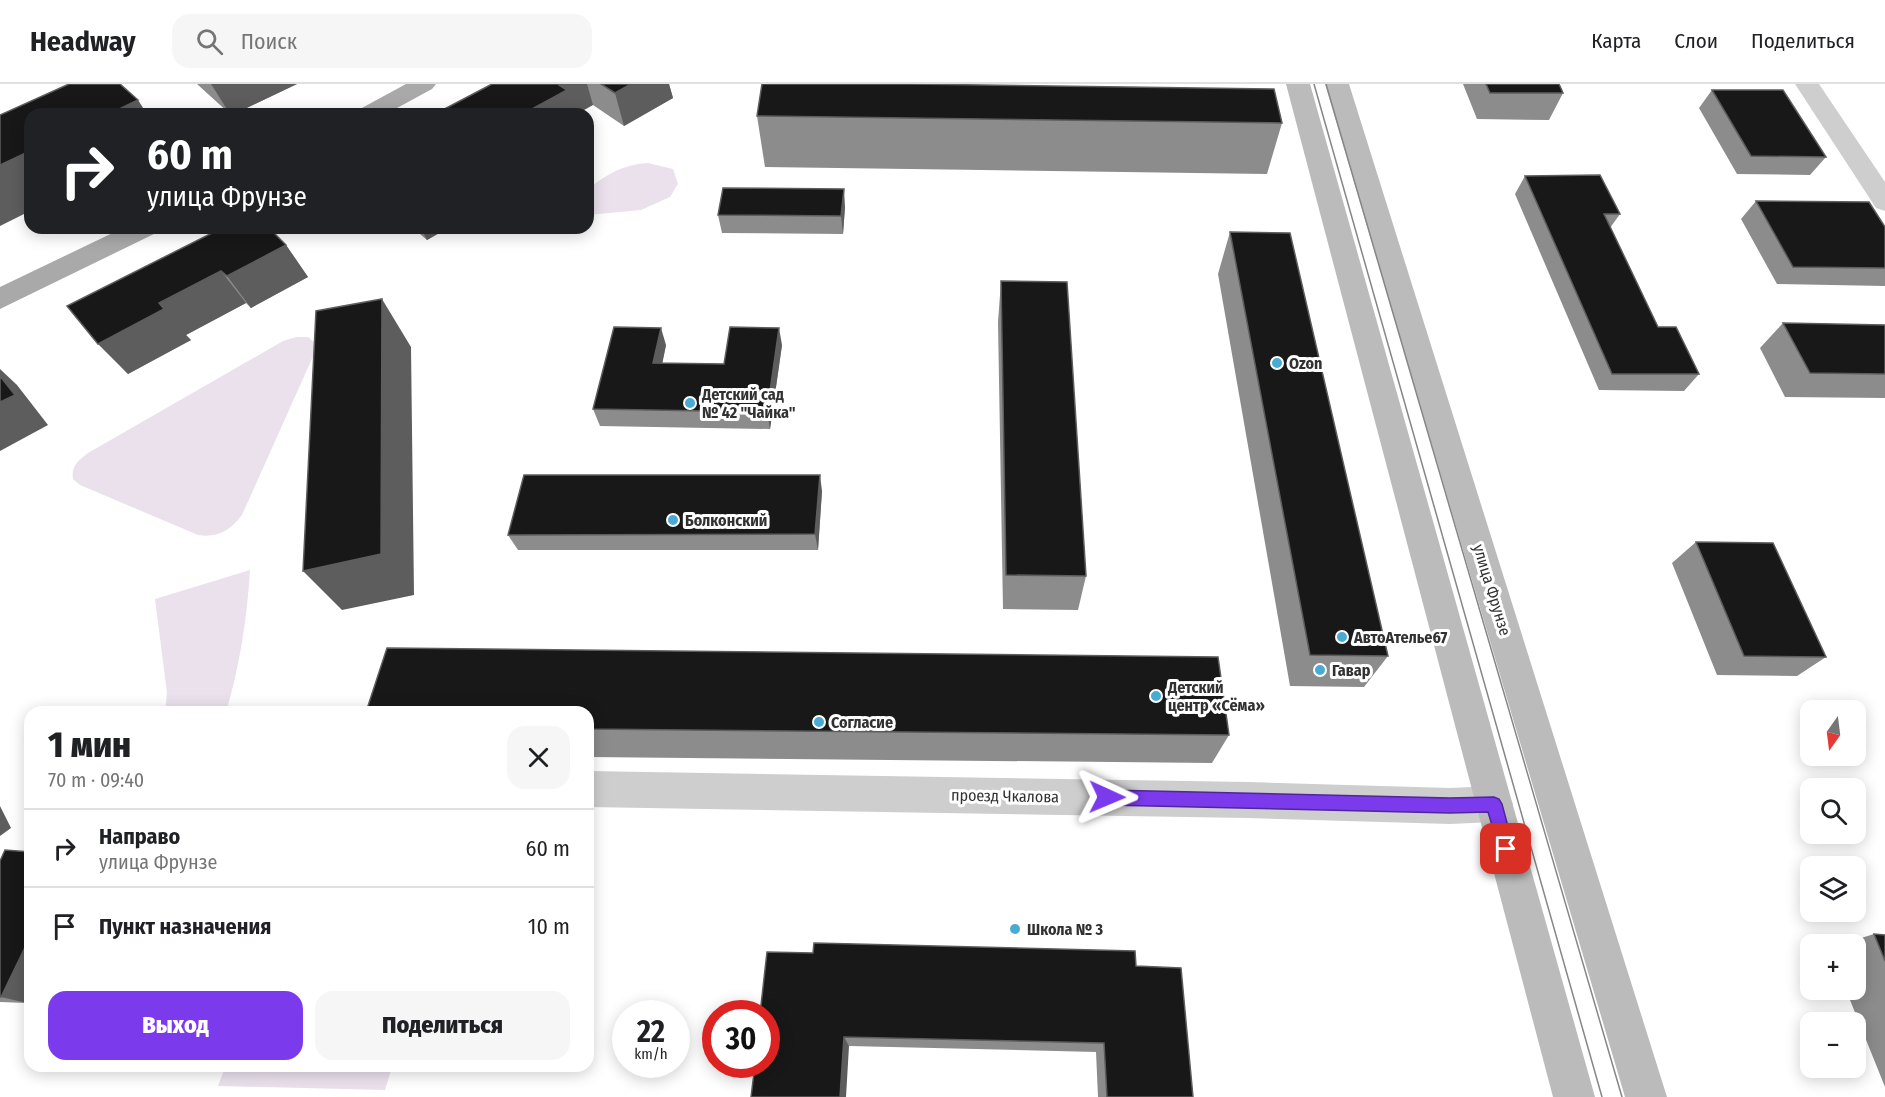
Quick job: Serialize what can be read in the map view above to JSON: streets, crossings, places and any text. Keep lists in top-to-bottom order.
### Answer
{
  "streets": {
    "main road": ["улица Фрунзе"],
    "street": ["проезд Чкалова"]
  },
  "places": [
    "Ozon",
    "Детский сад № 42 \"Чайка\"",
    "Болконский",
    "АвтоАтелье67",
    "Гавар",
    "Детский центр «Сёма»",
    "Согласие",
    "Школа № 3"
  ],
  "north": "bottom",
  "page": {
    "header": "Headway",
    "search": "Поиск",
    "nav": ["Карта", "Слои", "Поделиться"],
    "turn": ["60 m", "улица Фрунзе"],
    "map_buttons": ["+", "−"],
    "heading": ["1 мин", "70 m · 09:40"],
    "list": [
      {
        "name": "Направо",
        "note": "улица Фрунзе",
        "value": "60 m"
      },
      {
        "name": "Пункт назначения",
        "value": "10 m"
      }
    ],
    "buttons": ["Выход", "Поделиться"],
    "speed": "22 km/h",
    "limit": "30"
  }
}
